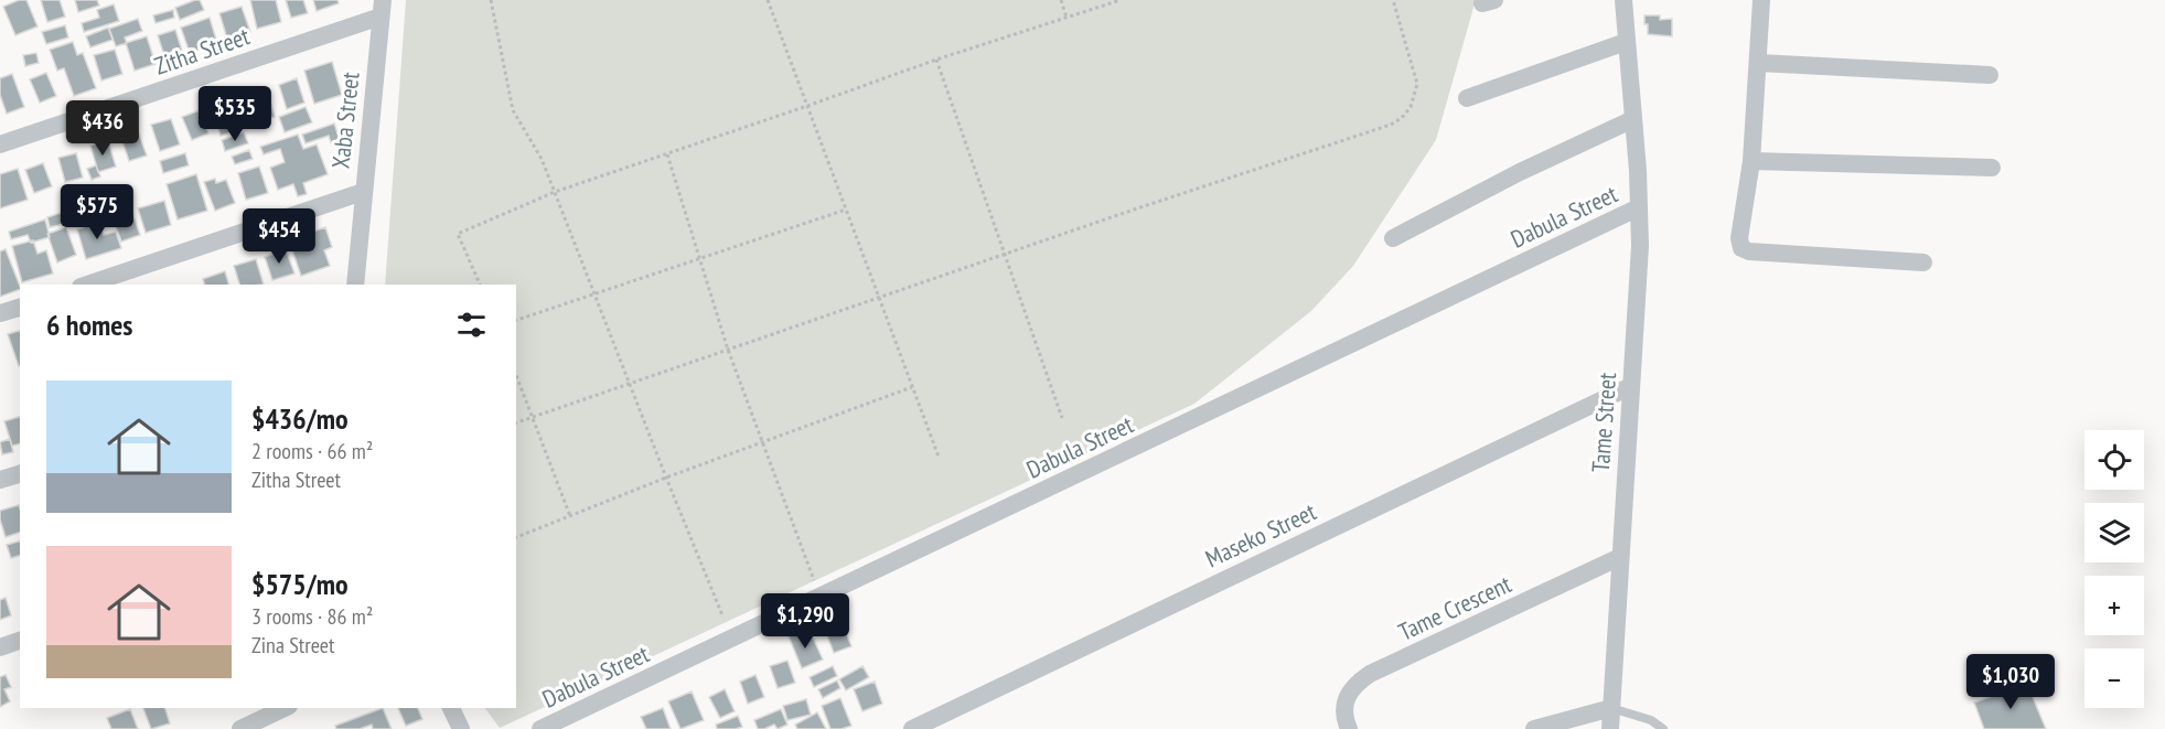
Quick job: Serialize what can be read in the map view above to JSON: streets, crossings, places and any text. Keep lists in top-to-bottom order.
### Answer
{
  "streets": {
    "street": [
      "Zitha Street",
      "Xaba Street",
      "Dabula Street",
      "Tame Street",
      "Maseko Street",
      "Tame Crescent"
    ]
  },
  "crossings": [
    ["Zitha Street", "Xaba Street"],
    ["Dabula Street", "Tame Street"],
    ["Tame Street", "Maseko Street"],
    ["Tame Street", "Tame Crescent"]
  ],
  "page": {
    "price": [
      "$535",
      "$436",
      "$575",
      "$454",
      "$1,290",
      "$1,030"
    ],
    "heading": "6 homes",
    "list": [
      {
        "name": "$436/mo",
        "note": "2 rooms · 66 m² · Zitha Street"
      },
      {
        "name": "$575/mo",
        "note": "3 rooms · 86 m² · Zina Street"
      }
    ],
    "map_buttons": ["+", "−"]
  }
}
